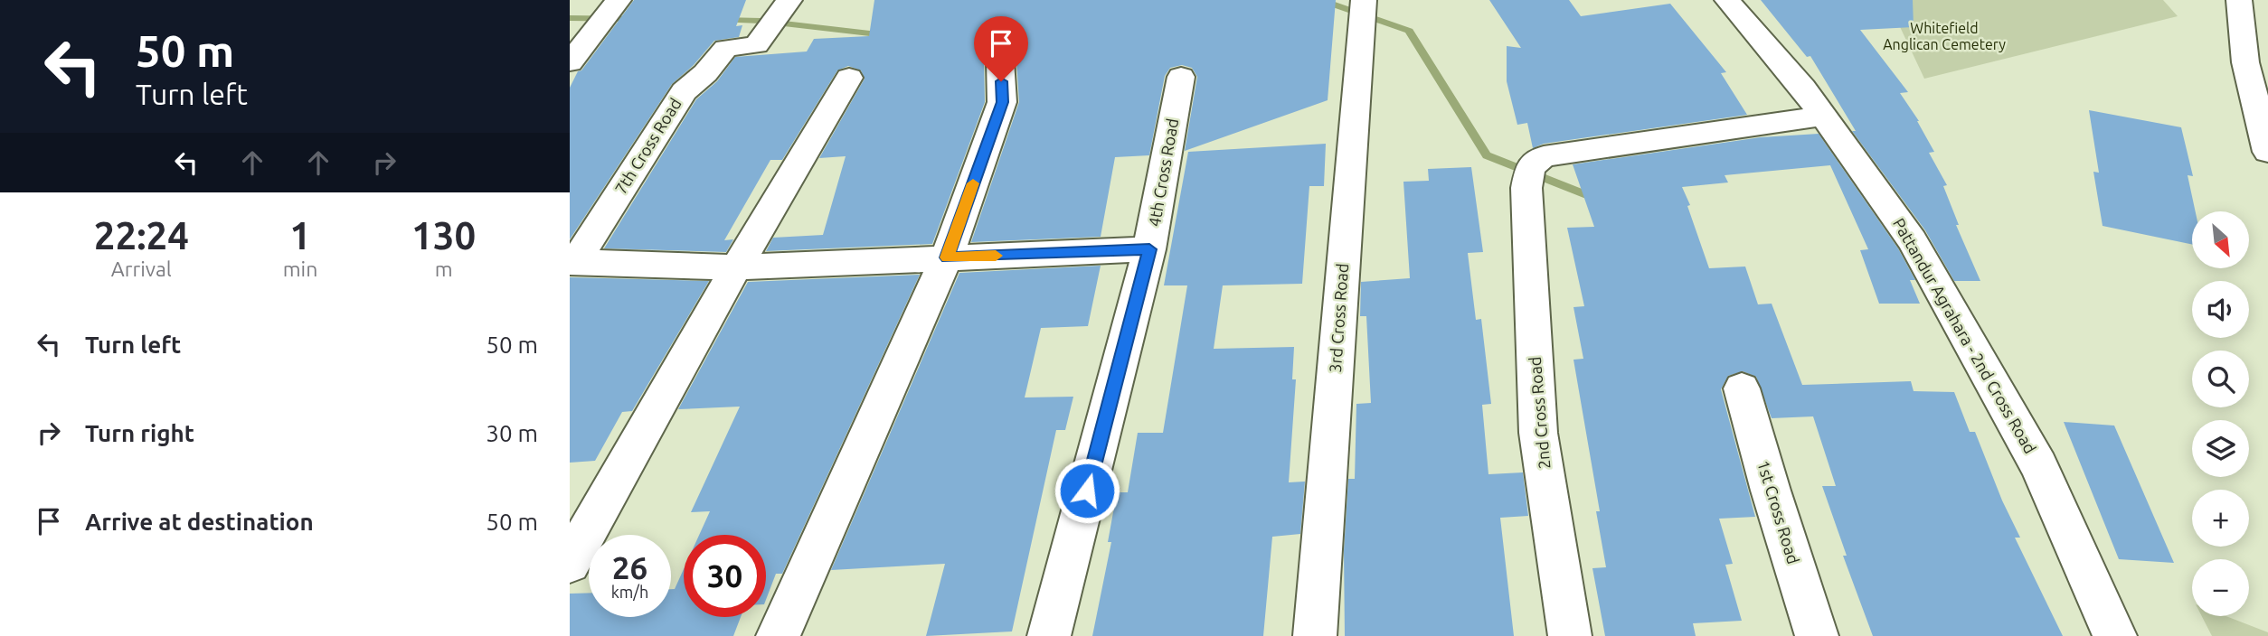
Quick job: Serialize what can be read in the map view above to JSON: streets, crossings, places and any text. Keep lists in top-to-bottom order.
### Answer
{
  "streets": {
    "street": [
      "7th Cross Road",
      "4th Cross Road",
      "3rd Cross Road",
      "Pattandur Agrahara - 2nd Cross Road",
      "2nd Cross Road",
      "1st Cross Road"
    ]
  },
  "crossings": [
    ["Pattandur Agrahara - 2nd Cross Road", "2nd Cross Road"]
  ],
  "parks": ["Whitefield Anglican Cemetery"],
  "north": "bottom right",
  "page": {
    "turn": ["50 m", "Turn left"],
    "eta": [
      "22:24",
      "Arrival",
      "1",
      "min",
      "130",
      "m"
    ],
    "map_buttons": ["+", "−"],
    "list": [
      {
        "name": "Turn left",
        "value": "50 m"
      },
      {
        "name": "Turn right",
        "value": "30 m"
      },
      {
        "name": "Arrive at destination",
        "value": "50 m"
      }
    ],
    "speed": "26 km/h",
    "limit": "30"
  }
}
